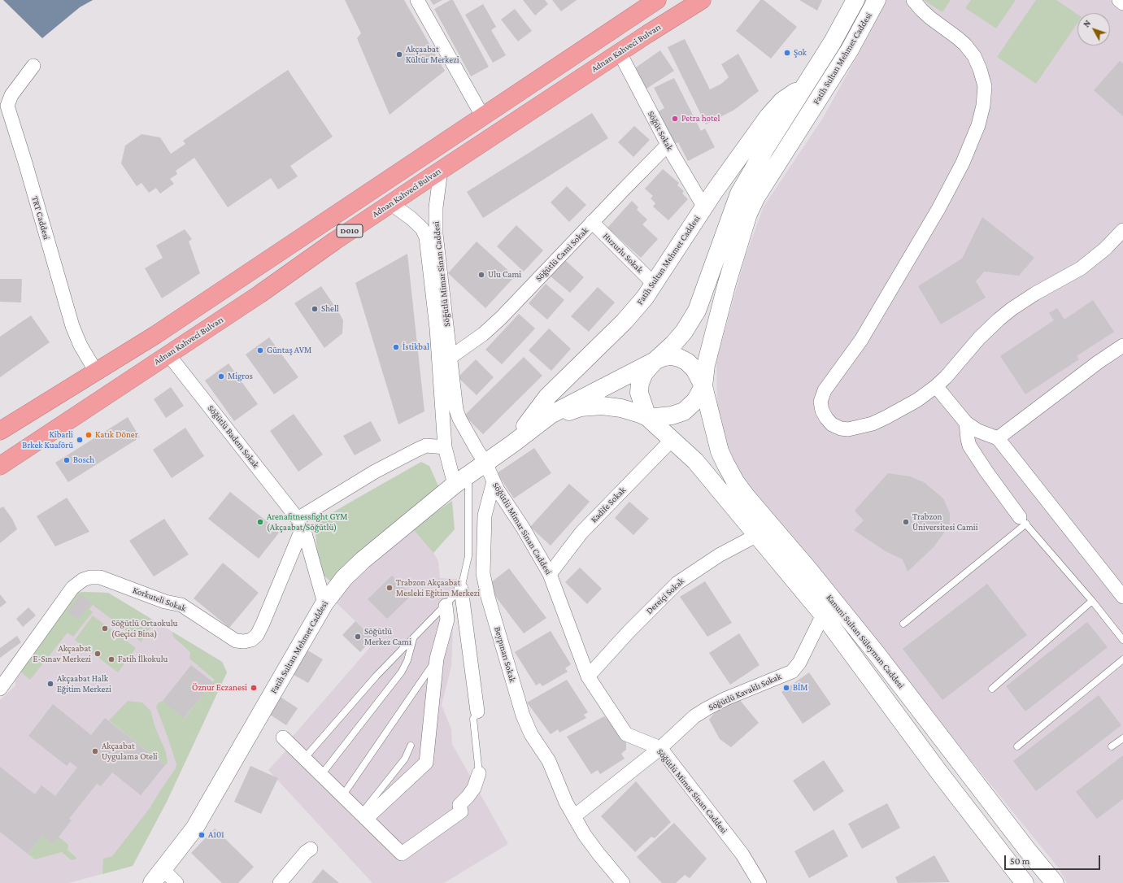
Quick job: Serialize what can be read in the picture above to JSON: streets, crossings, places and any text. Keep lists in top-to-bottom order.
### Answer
{
  "streets": {
    "highway": ["Adnan Kahveci Bulvarı", "D010"],
    "street": [
      "Fatih Sultan Mehmet Caddesi",
      "Söğüt Sokak",
      "TRT Caddesi",
      "Huzurlu Sokak",
      "Söğütlü Cami Sokak",
      "Söğütlü Mimar Sinan Caddesi",
      "Söğütlü Badem Sokak",
      "Kadife Sokak",
      "Dereiçi Sokak",
      "Korkuteli Sokak",
      "Kanuni Sultan Süleyman Caddesi",
      "Beypınarı Sokak",
      "Söğütlü Kavaklı Sokak"
    ]
  },
  "crossings": [
    ["Adnan Kahveci Bulvarı", "Söğüt Sokak"],
    ["Adnan Kahveci Bulvarı", "Söğütlü Mimar Sinan Caddesi"],
    ["Adnan Kahveci Bulvarı", "Söğütlü Badem Sokak"],
    ["Fatih Sultan Mehmet Caddesi", "Söğüt Sokak"],
    ["Fatih Sultan Mehmet Caddesi", "Huzurlu Sokak"],
    ["Fatih Sultan Mehmet Caddesi", "Söğütlü Mimar Sinan Caddesi"],
    ["Fatih Sultan Mehmet Caddesi", "Söğütlü Badem Sokak"],
    ["Fatih Sultan Mehmet Caddesi", "Kanuni Sultan Süleyman Caddesi"],
    ["Söğüt Sokak", "Söğütlü Cami Sokak"],
    ["TRT Caddesi", "D010"],
    ["Huzurlu Sokak", "Söğütlü Cami Sokak"],
    ["Söğütlü Cami Sokak", "Söğütlü Mimar Sinan Caddesi"],
    ["Söğütlü Mimar Sinan Caddesi", "Kadife Sokak"],
    ["Söğütlü Mimar Sinan Caddesi", "Dereiçi Sokak"],
    ["Söğütlü Mimar Sinan Caddesi", "Beypınarı Sokak"],
    ["Söğütlü Mimar Sinan Caddesi", "Söğütlü Kavaklı Sokak"],
    ["Söğütlü Badem Sokak", "Korkuteli Sokak"],
    ["Kadife Sokak", "Kanuni Sultan Süleyman Caddesi"],
    ["Dereiçi Sokak", "Kanuni Sultan Süleyman Caddesi"],
    ["Kanuni Sultan Süleyman Caddesi", "Söğütlü Kavaklı Sokak"],
    ["Beypınarı Sokak", "Söğütlü Kavaklı Sokak"]
  ],
  "places": [
    "Şok",
    "Akçaabat Kültür Merkezi",
    "Petra hotel",
    "Ulu Cami",
    "Shell",
    "İstikbal",
    "Güntaş AVM",
    "Migros",
    "Katık Döner",
    "Kibarli Brkek Kuaförü",
    "Bosch",
    "Arenafitnessfight GYM (Akçaabat/Söğütlü)",
    "Trabzon Üniversitesi Camii",
    "Trabzon Akçaabat Mesleki Eğitim Merkezi",
    "Söğütlü Ortaokulu (Geçici Bina)",
    "Söğütlü Merkez Cami",
    "Akçaabat E-Sınav Merkezi",
    "Fatih İlkokulu",
    "Akçaabat Halk Eğitim Merkezi",
    "Öznur Eczanesi",
    "BİM",
    "Akçaabat Uygulama Oteli",
    "A101"
  ],
  "scale_bar": "50 m",
  "north": "top left"
}
